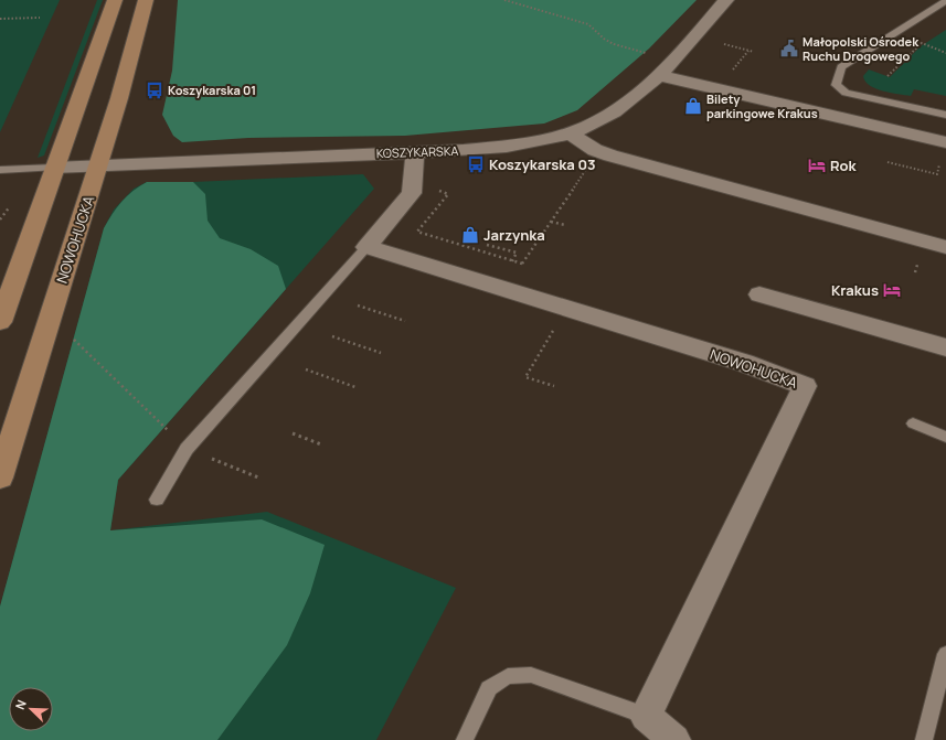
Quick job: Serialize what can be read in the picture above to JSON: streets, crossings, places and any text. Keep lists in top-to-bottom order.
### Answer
{
  "streets": {
    "main road": ["NOWOHUCKA"],
    "street": ["KOSZYKARSKA"]
  },
  "crossings": [
    ["KOSZYKARSKA", "NOWOHUCKA"]
  ],
  "places": {
    "public building": ["Małopolski Ośrodek Ruchu Drogowego"],
    "bus stop": ["Koszykarska 01", "Koszykarska 03"],
    "shop": ["Bilety parkingowe Krakus", "Jarzynka"],
    "hotel": ["Rok", "Krakus"]
  },
  "north": "top left"
}
